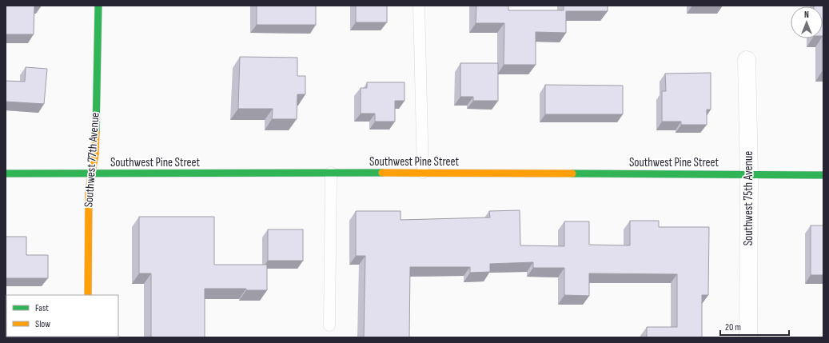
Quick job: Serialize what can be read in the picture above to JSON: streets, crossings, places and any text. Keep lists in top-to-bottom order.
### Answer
{
  "streets": {
    "street": ["Southwest 77th Avenue", "Southwest Pine Street", "Southwest 75th Avenue"]
  },
  "crossings": [
    ["Southwest 77th Avenue", "Southwest Pine Street"],
    ["Southwest Pine Street", "Southwest 75th Avenue"]
  ],
  "legend": ["Fast", "Slow"],
  "scale_bar": "20 m",
  "north": "top"
}
